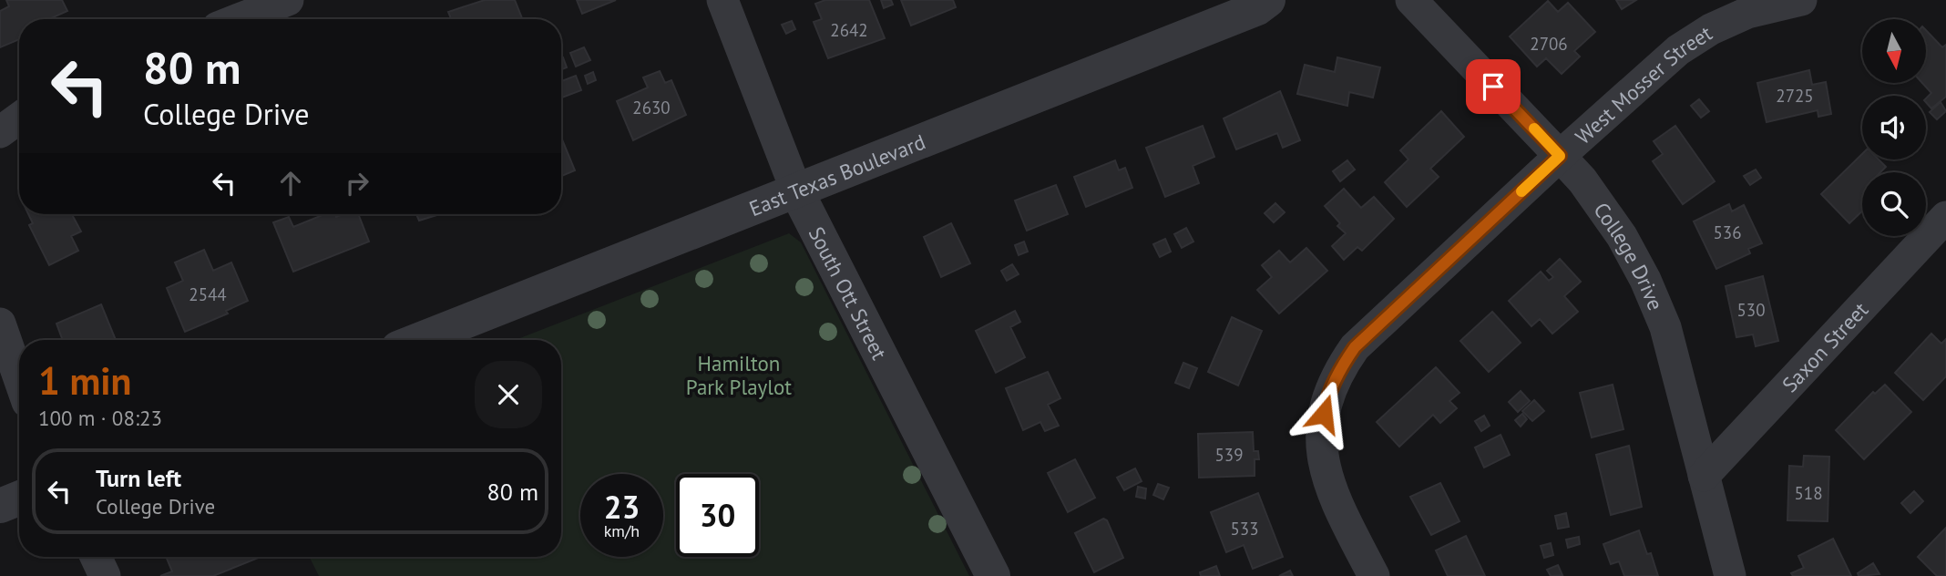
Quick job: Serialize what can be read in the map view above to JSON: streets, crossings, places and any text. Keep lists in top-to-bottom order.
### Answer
{
  "streets": {
    "street": [
      "West Mosser Street",
      "East Texas Boulevard",
      "College Drive",
      "South Ott Street",
      "Saxon Street"
    ]
  },
  "crossings": [
    ["West Mosser Street", "College Drive"],
    ["East Texas Boulevard", "South Ott Street"],
    ["College Drive", "Saxon Street"]
  ],
  "parks": ["Hamilton Park Playlot"],
  "house_numbers": [
    "2642",
    "2706",
    "2725",
    "2630",
    "536",
    "2544",
    "530",
    "539",
    "518",
    "533"
  ],
  "north": "bottom",
  "page": {
    "turn": ["80 m", "College Drive"],
    "heading": ["1 min", "100 m · 08:23"],
    "list": [
      {
        "name": "Turn left",
        "note": "College Drive",
        "value": "80 m"
      }
    ],
    "speed": "23 km/h",
    "limit": "30"
  }
}
